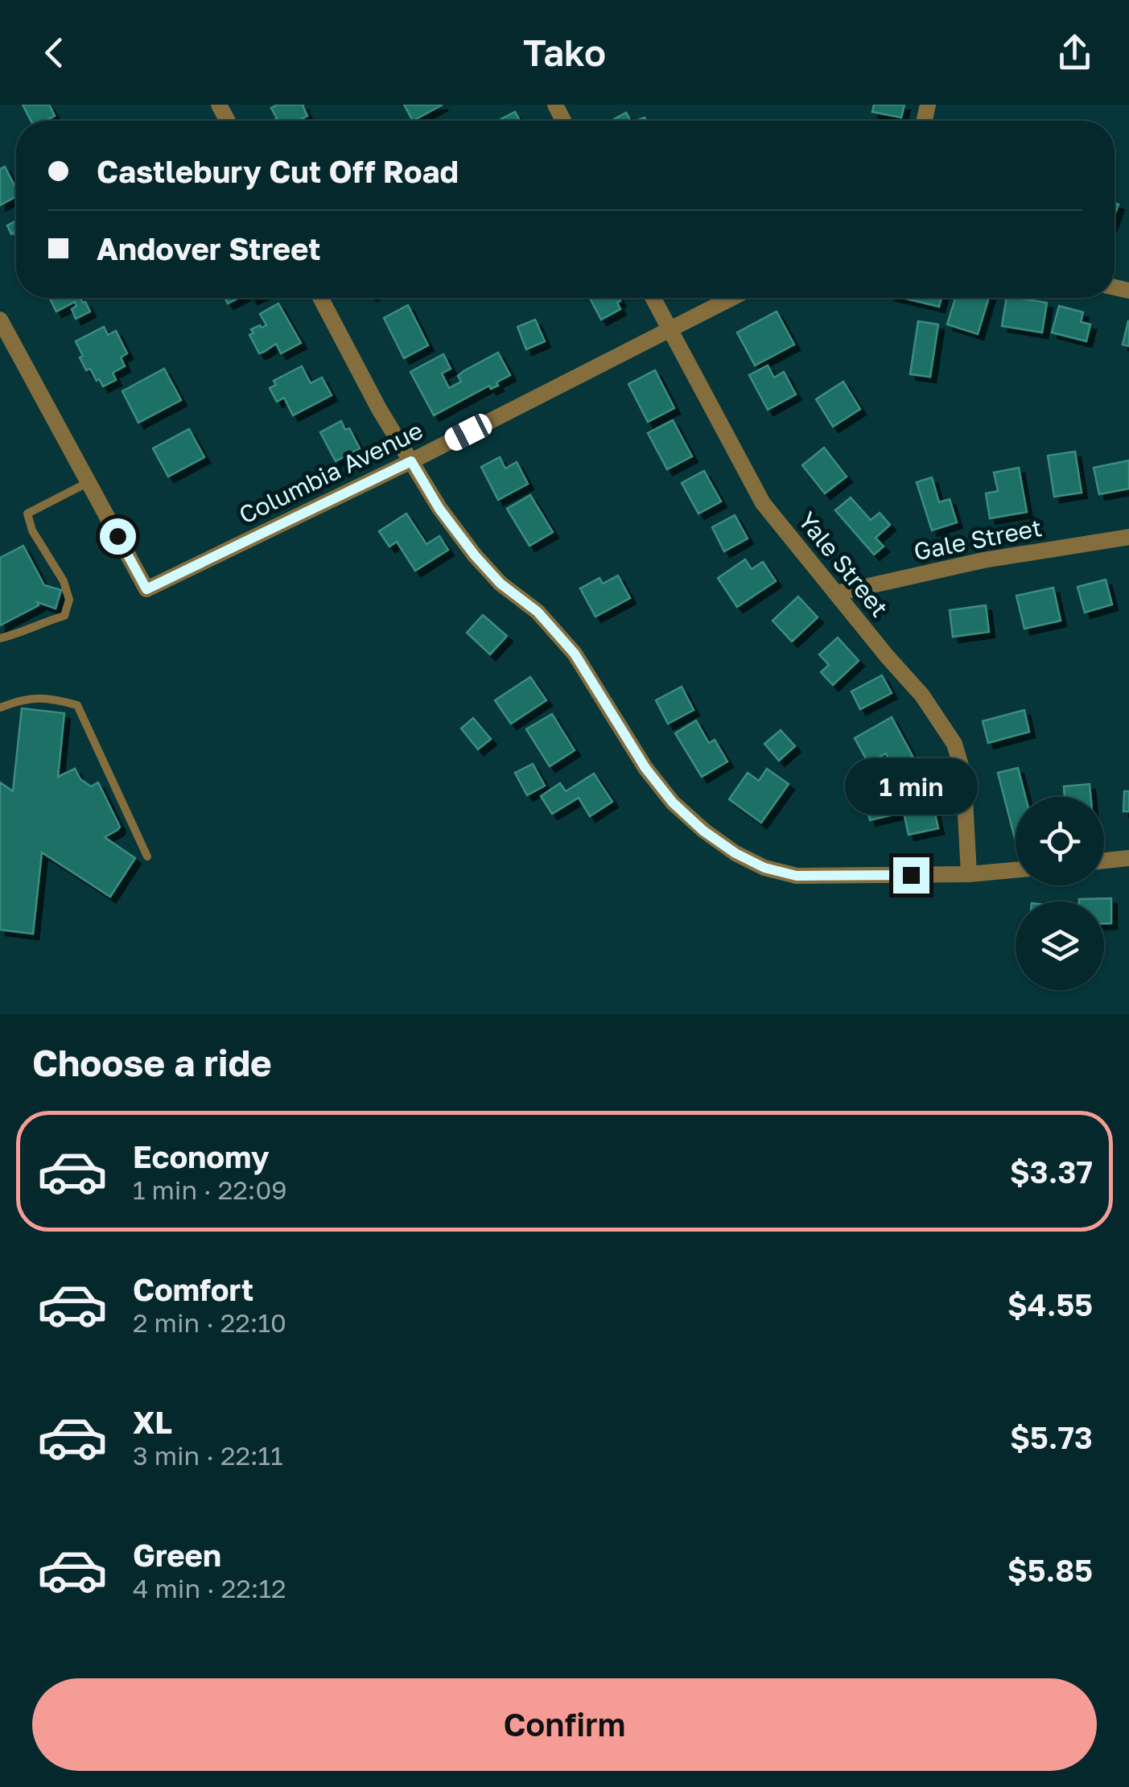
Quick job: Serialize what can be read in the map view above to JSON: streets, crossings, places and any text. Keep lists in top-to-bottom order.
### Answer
{
  "streets": {
    "street": ["Columbia Avenue", "Gale Street", "Yale Street"]
  },
  "crossings": [
    ["Columbia Avenue", "Yale Street"],
    ["Gale Street", "Yale Street"]
  ],
  "page": {
    "header": "Tako",
    "banner": ["Castlebury Cut Off Road", "Andover Street"],
    "bubble": "1 min",
    "heading": "Choose a ride",
    "list": [
      {
        "name": "Economy",
        "note": "1 min · 22:09",
        "value": "$3.37"
      },
      {
        "name": "Comfort",
        "note": "2 min · 22:10",
        "value": "$4.55"
      },
      {
        "name": "XL",
        "note": "3 min · 22:11",
        "value": "$5.73"
      },
      {
        "name": "Green",
        "note": "4 min · 22:12",
        "value": "$5.85"
      }
    ],
    "buttons": "Confirm"
  }
}
